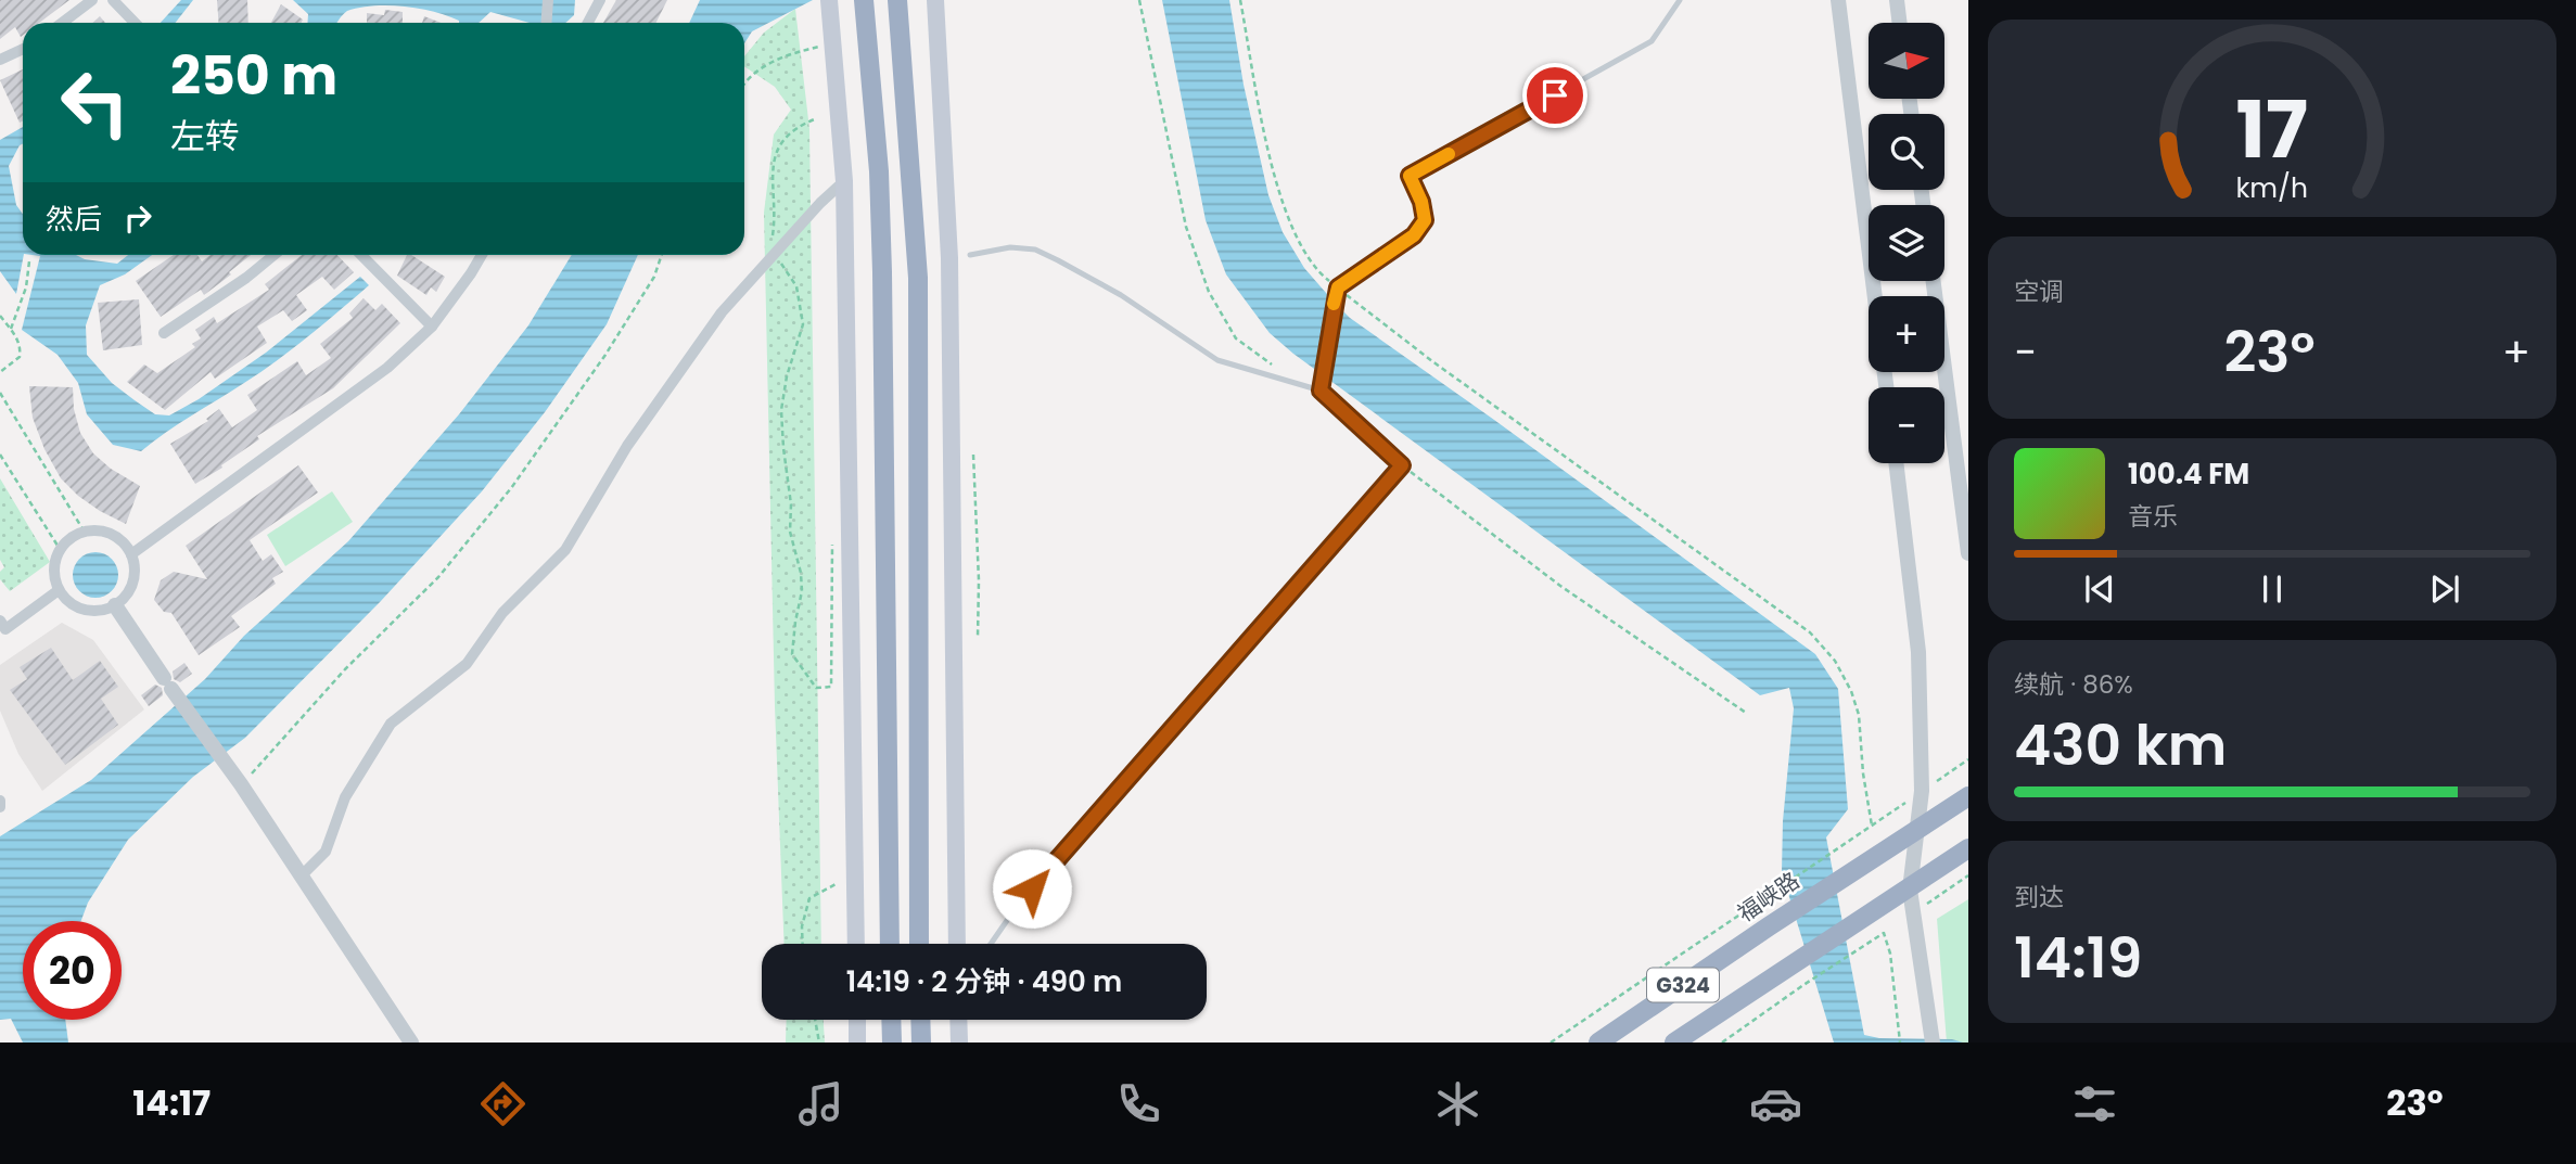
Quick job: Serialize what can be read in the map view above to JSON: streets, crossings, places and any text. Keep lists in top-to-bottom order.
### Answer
{
  "streets": {
    "highway": ["福峡路", "G324"]
  },
  "north": "right",
  "page": {
    "map_buttons": ["+", "−"],
    "turn": ["250 m", "左转"],
    "then": "然后",
    "tile": [
      "空调",
      ["续航 · 86%", "430 km"],
      ["到达", "14:19"]
    ],
    "heat": ["−", "23°", "+"],
    "song": ["100.4 FM", "音乐"],
    "limit": "20",
    "trip": "14:19 · 2 分钟 · 490 m",
    "tabs": ["14:17", "23°"],
    "gauge": ["17", "km/h"]
  }
}
